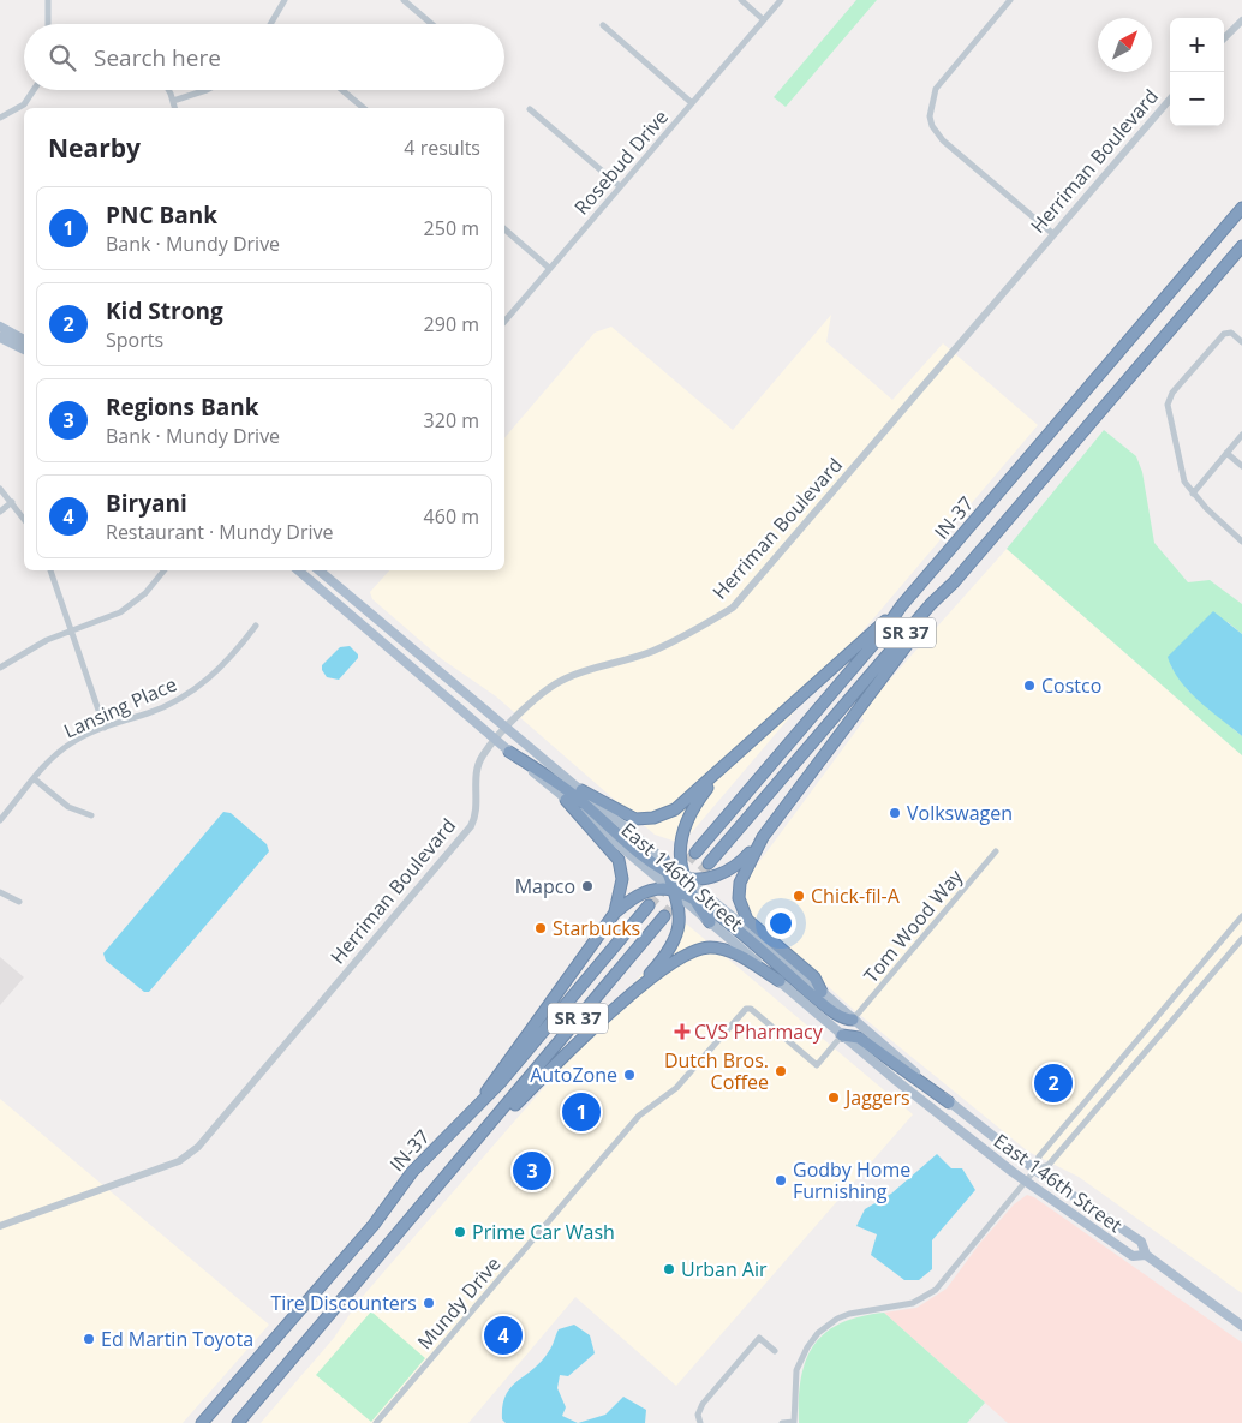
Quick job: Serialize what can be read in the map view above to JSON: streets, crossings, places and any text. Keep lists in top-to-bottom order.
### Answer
{
  "streets": {
    "highway": ["IN-37", "SR 37"],
    "main road": ["East 146th Street"],
    "street": [
      "Herriman Boulevard",
      "Rosebud Drive",
      "Lansing Place",
      "Tom Wood Way",
      "Mundy Drive"
    ]
  },
  "crossings": [
    ["Herriman Boulevard", "East 146th Street"],
    ["East 146th Street", "Tom Wood Way"],
    ["East 146th Street", "Mundy Drive"]
  ],
  "places": {
    "other": [
      "Costco",
      "Volkswagen",
      "Mapco",
      "Chick-fil-A",
      "Starbucks",
      "Dutch Bros. Coffee",
      "AutoZone",
      "Jaggers",
      "Godby Home Furnishing",
      "Prime Car Wash",
      "Urban Air",
      "Tire Discounters",
      "Ed Martin Toyota"
    ],
    "health": ["CVS Pharmacy"]
  },
  "north": "top right",
  "page": {
    "map_buttons": ["+", "−"],
    "search": "Search here",
    "heading": ["Nearby", "4 results"],
    "list": [
      {
        "mark": "1",
        "name": "PNC Bank",
        "note": "Bank · Mundy Drive",
        "value": "250 m"
      },
      {
        "mark": "2",
        "name": "Kid Strong",
        "note": "Sports",
        "value": "290 m"
      },
      {
        "mark": "3",
        "name": "Regions Bank",
        "note": "Bank · Mundy Drive",
        "value": "320 m"
      },
      {
        "mark": "4",
        "name": "Biryani",
        "note": "Restaurant · Mundy Drive",
        "value": "460 m"
      }
    ],
    "pins": [
      "2",
      "1",
      "3",
      "4"
    ]
  }
}
